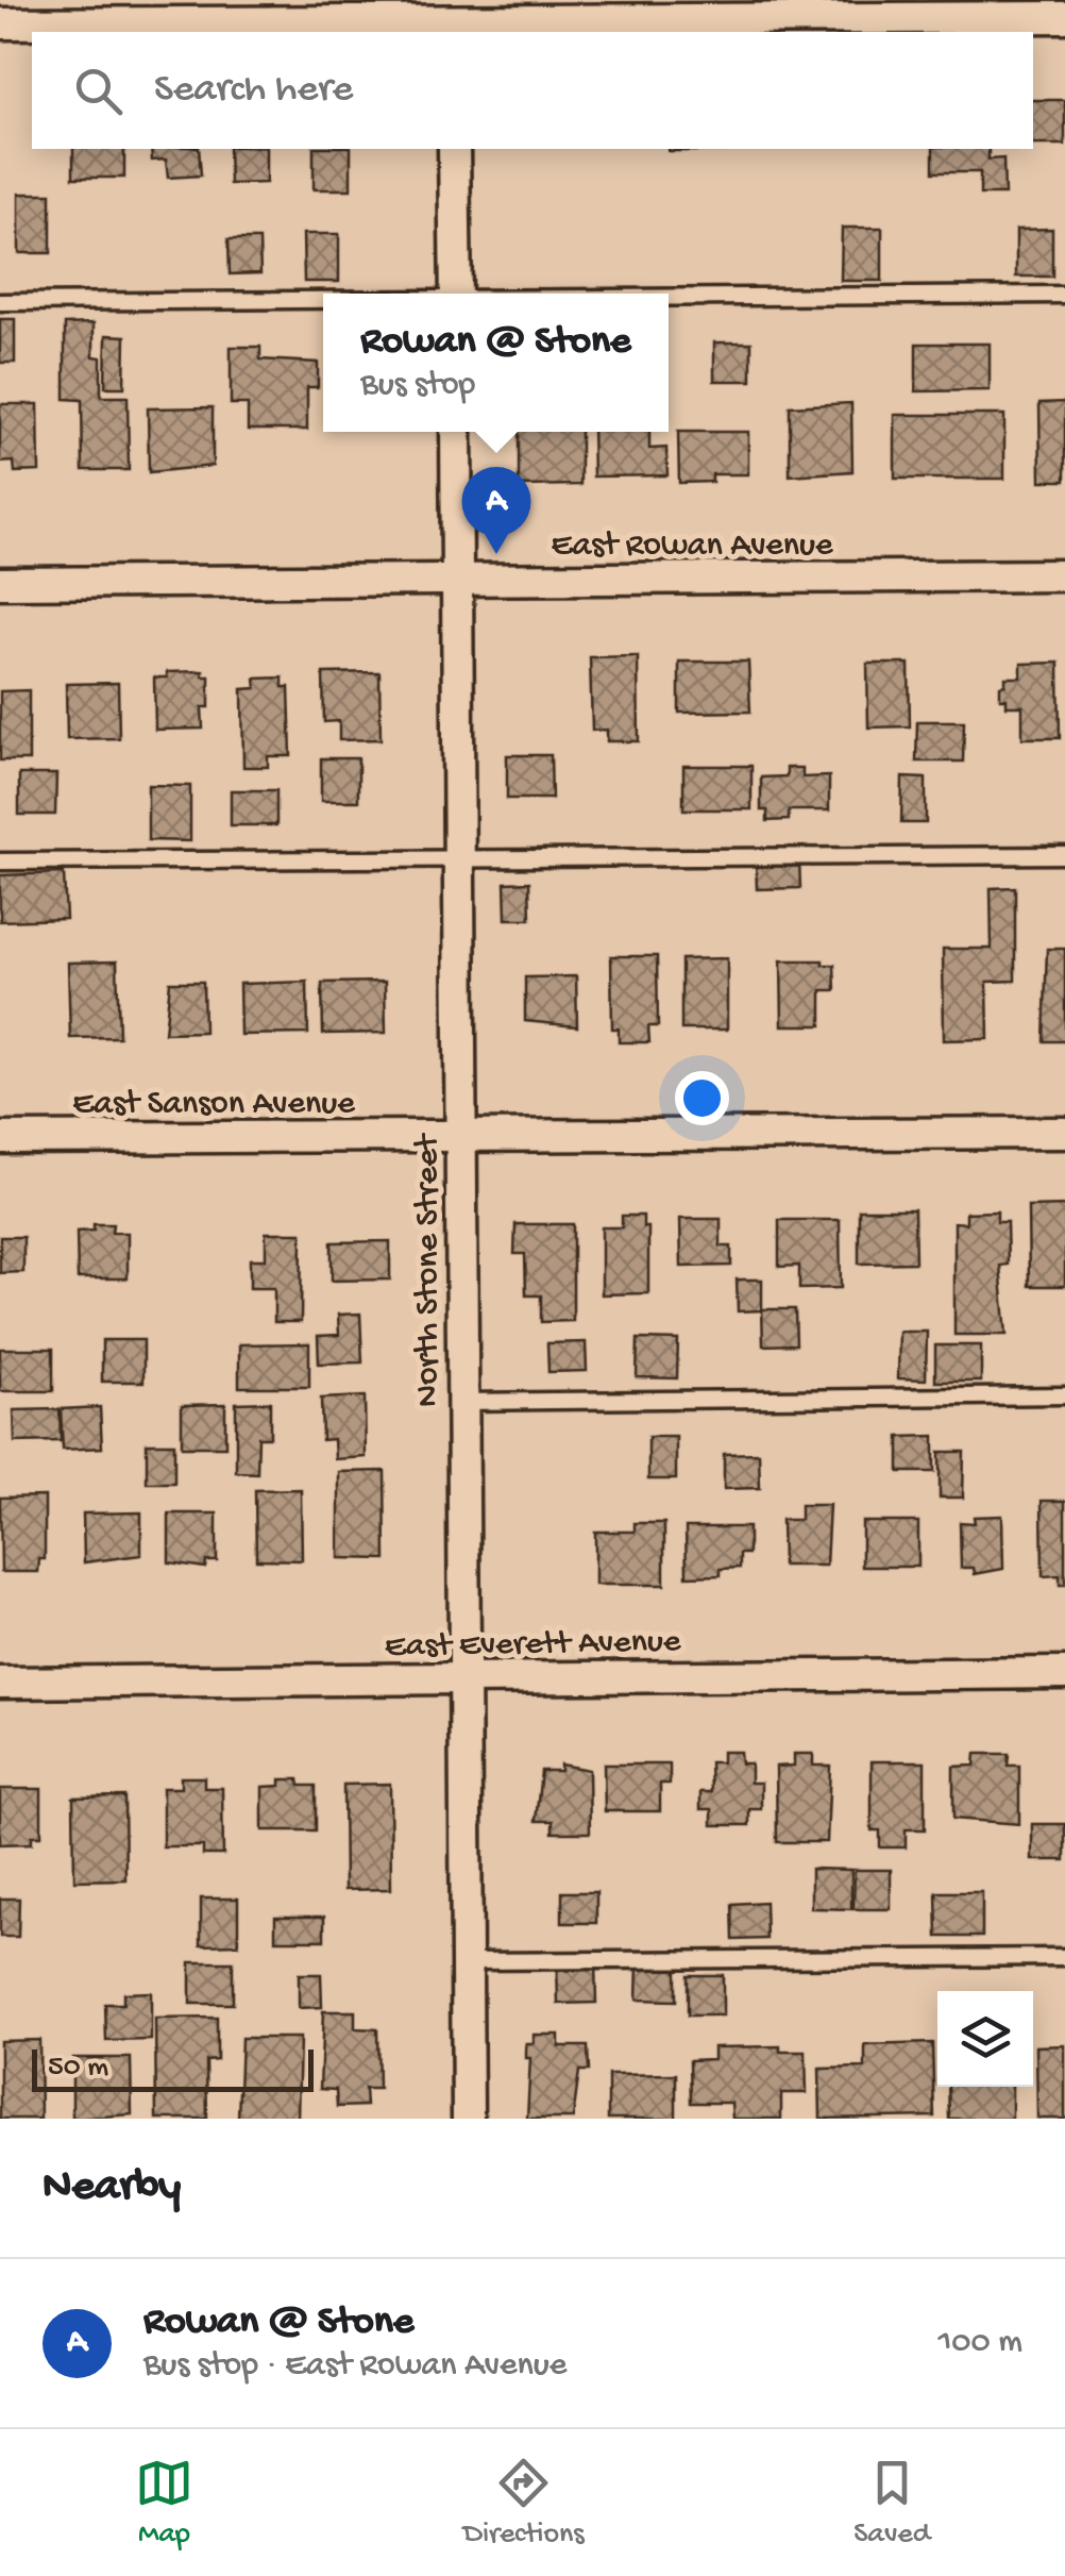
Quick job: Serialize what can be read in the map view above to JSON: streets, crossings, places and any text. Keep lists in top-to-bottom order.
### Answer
{
  "streets": {
    "street": [
      "East Rowan Avenue",
      "East Sanson Avenue",
      "North Stone Street",
      "East Everett Avenue"
    ]
  },
  "crossings": [
    ["East Rowan Avenue", "North Stone Street"],
    ["East Sanson Avenue", "North Stone Street"],
    ["North Stone Street", "East Everett Avenue"]
  ],
  "scale_bar": "50 m",
  "page": {
    "search": "Search here",
    "popup": ["Rowan @ Stone", "Bus stop"],
    "pins": "A",
    "scale": "50 m",
    "heading": "Nearby",
    "list": [
      {
        "mark": "A",
        "name": "Rowan @ Stone",
        "note": "Bus stop · East Rowan Avenue",
        "value": "100 m"
      }
    ],
    "nav": ["Map", "Directions", "Saved"]
  }
}
